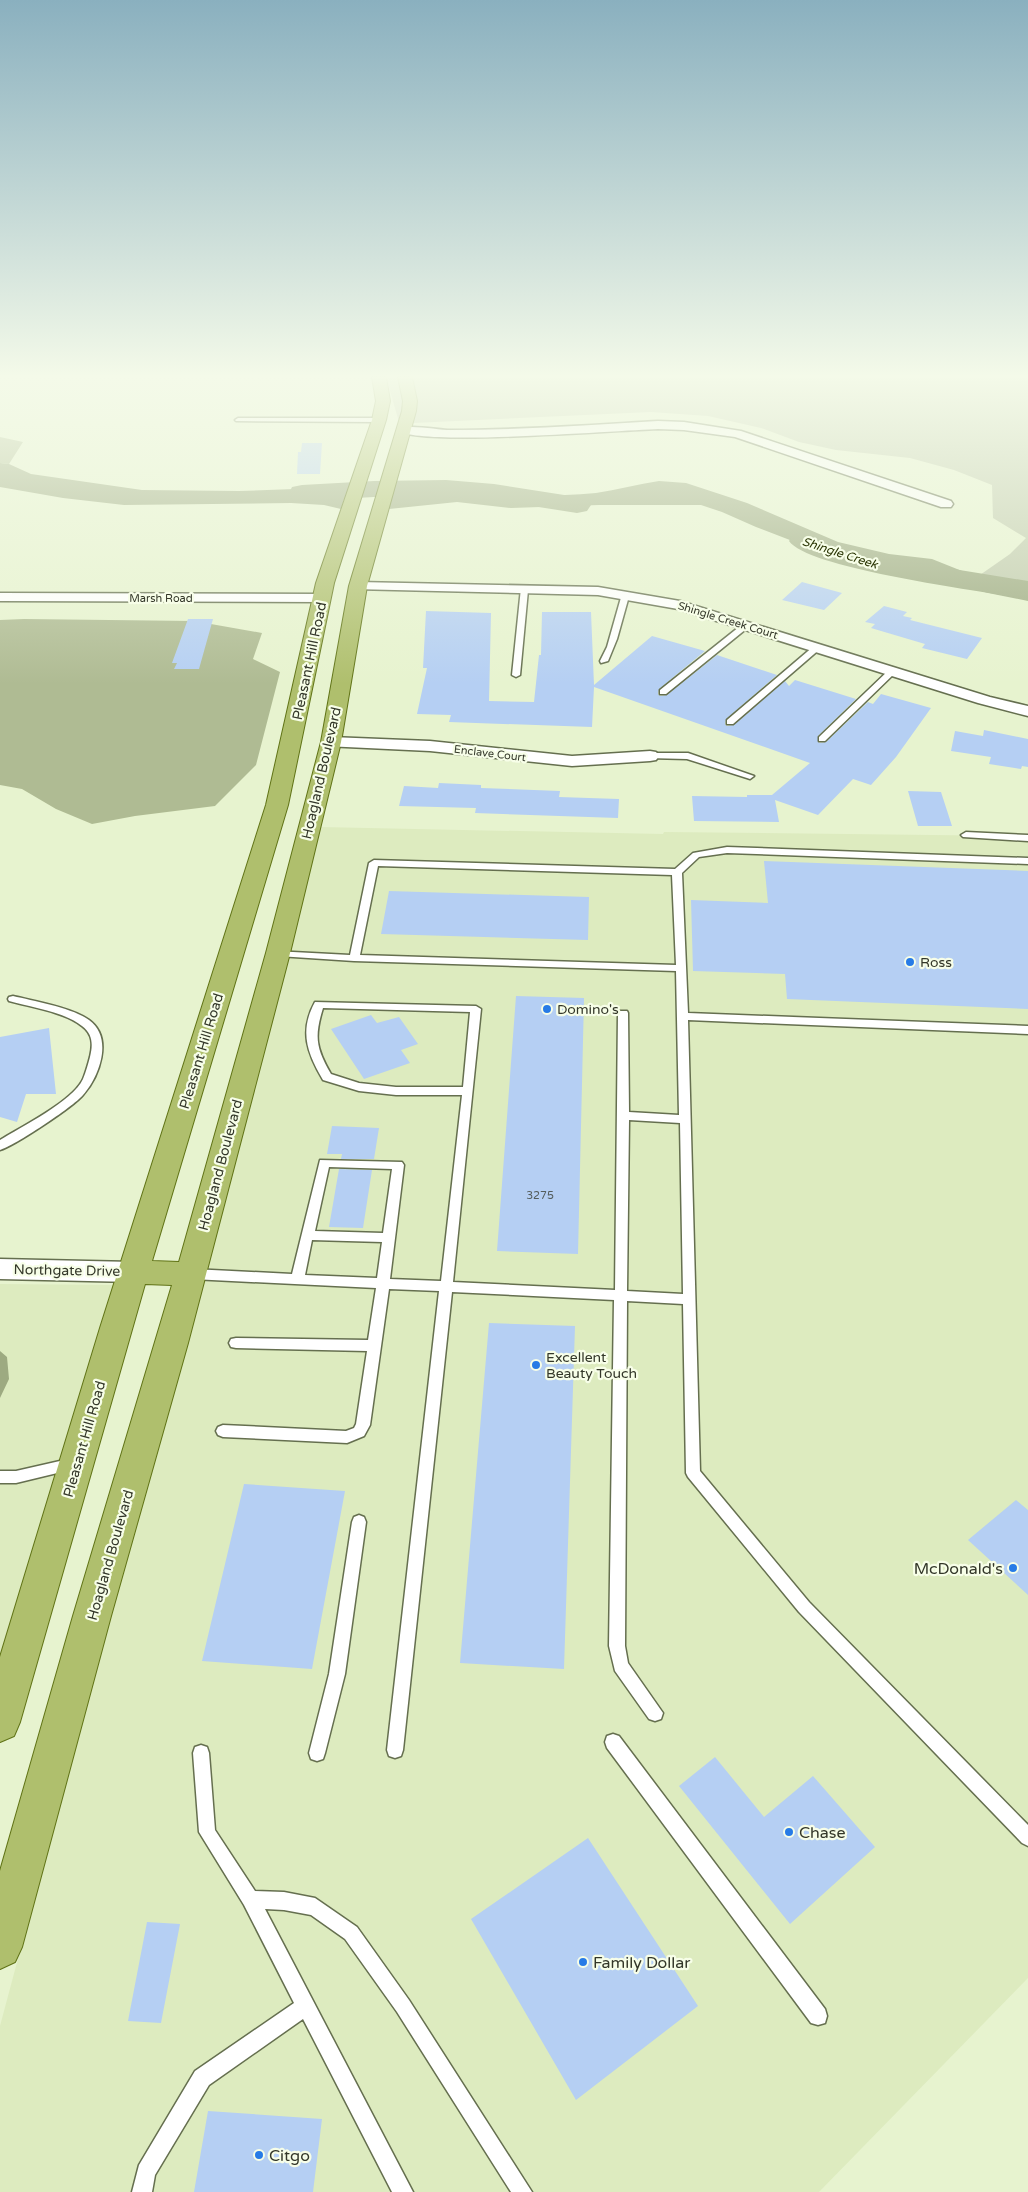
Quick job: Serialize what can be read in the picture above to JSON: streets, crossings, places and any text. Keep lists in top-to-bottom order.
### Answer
{
  "streets": {
    "main road": ["Pleasant Hill Road", "Hoagland Boulevard"],
    "street": [
      "Marsh Road",
      "Shingle Creek Court",
      "Enclave Court",
      "Northgate Drive"
    ]
  },
  "crossings": [
    ["Marsh Road", "Pleasant Hill Road"],
    ["Shingle Creek Court", "Hoagland Boulevard"],
    ["Pleasant Hill Road", "Northgate Drive"],
    ["Enclave Court", "Hoagland Boulevard"]
  ],
  "water": ["Shingle Creek"],
  "places": [
    "Ross",
    "Domino's",
    "Excellent Beauty Touch",
    "McDonald's",
    "Chase",
    "Family Dollar",
    "Citgo"
  ],
  "house_numbers": ["3275"]
}
